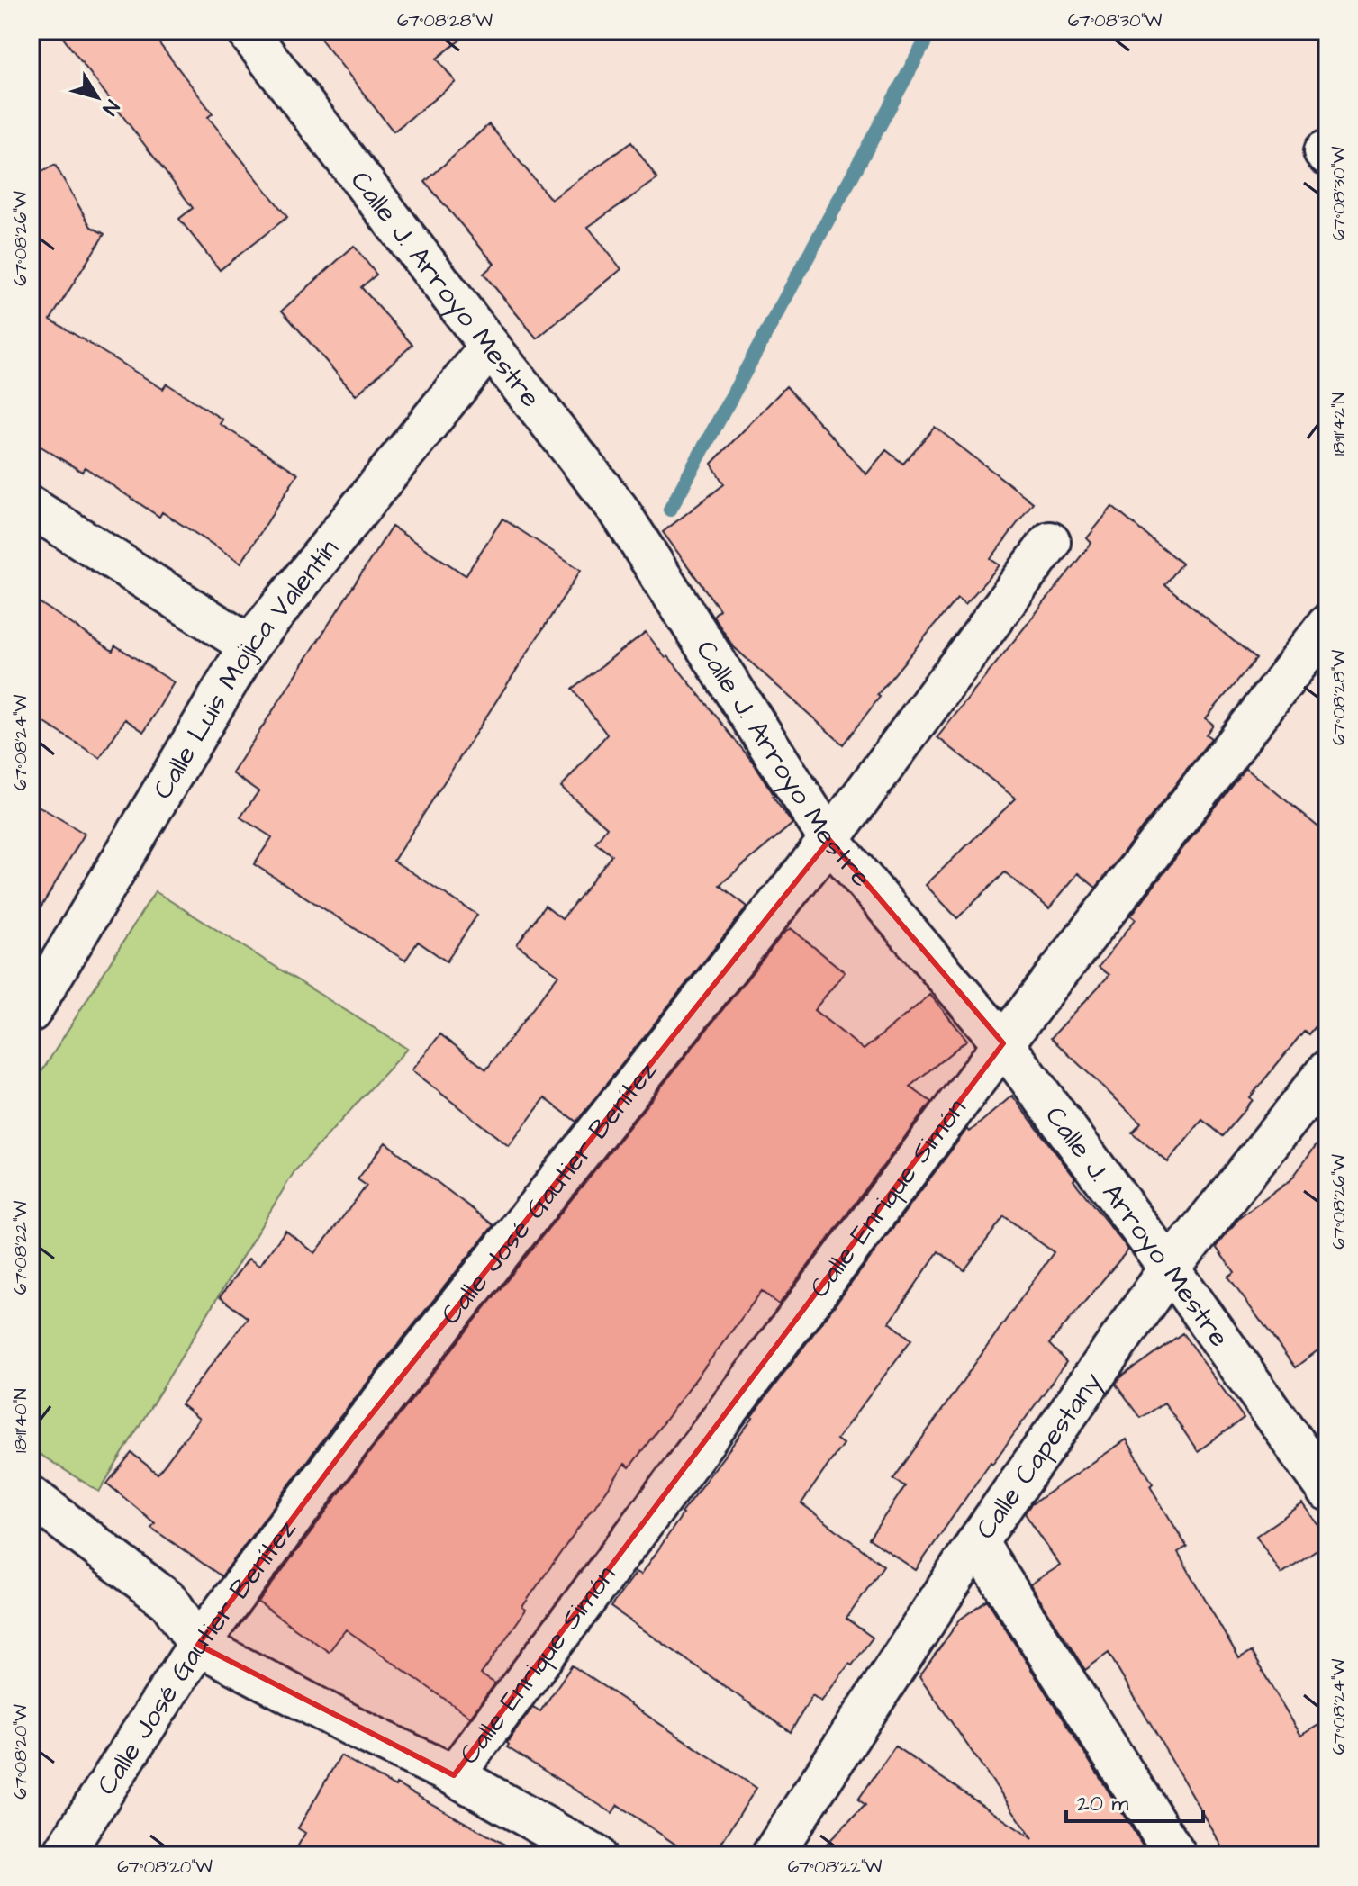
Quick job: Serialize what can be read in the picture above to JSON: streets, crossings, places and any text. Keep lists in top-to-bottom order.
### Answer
{
  "streets": {
    "street": [
      "Calle J. Arroyo Mestre",
      "Calle Luis Mojica Valentín",
      "Calle José Gautier Benítez",
      "Calle Enrique Simón",
      "Calle Capestany"
    ]
  },
  "crossings": [
    ["Calle J. Arroyo Mestre", "Calle Luis Mojica Valentín"],
    ["Calle J. Arroyo Mestre", "Calle José Gautier Benítez"],
    ["Calle J. Arroyo Mestre", "Calle Enrique Simón"],
    ["Calle J. Arroyo Mestre", "Calle Capestany"]
  ],
  "scale_bar": "20 m",
  "north": "bottom right",
  "coordinates": [
    "67°08'28\"W",
    "67°08'30\"W",
    "67°08'26\"W",
    "18°11'42\"N",
    "67°08'24\"W",
    "67°08'22\"W",
    "18°11'40\"N",
    "67°08'20\"W"
  ]
}
